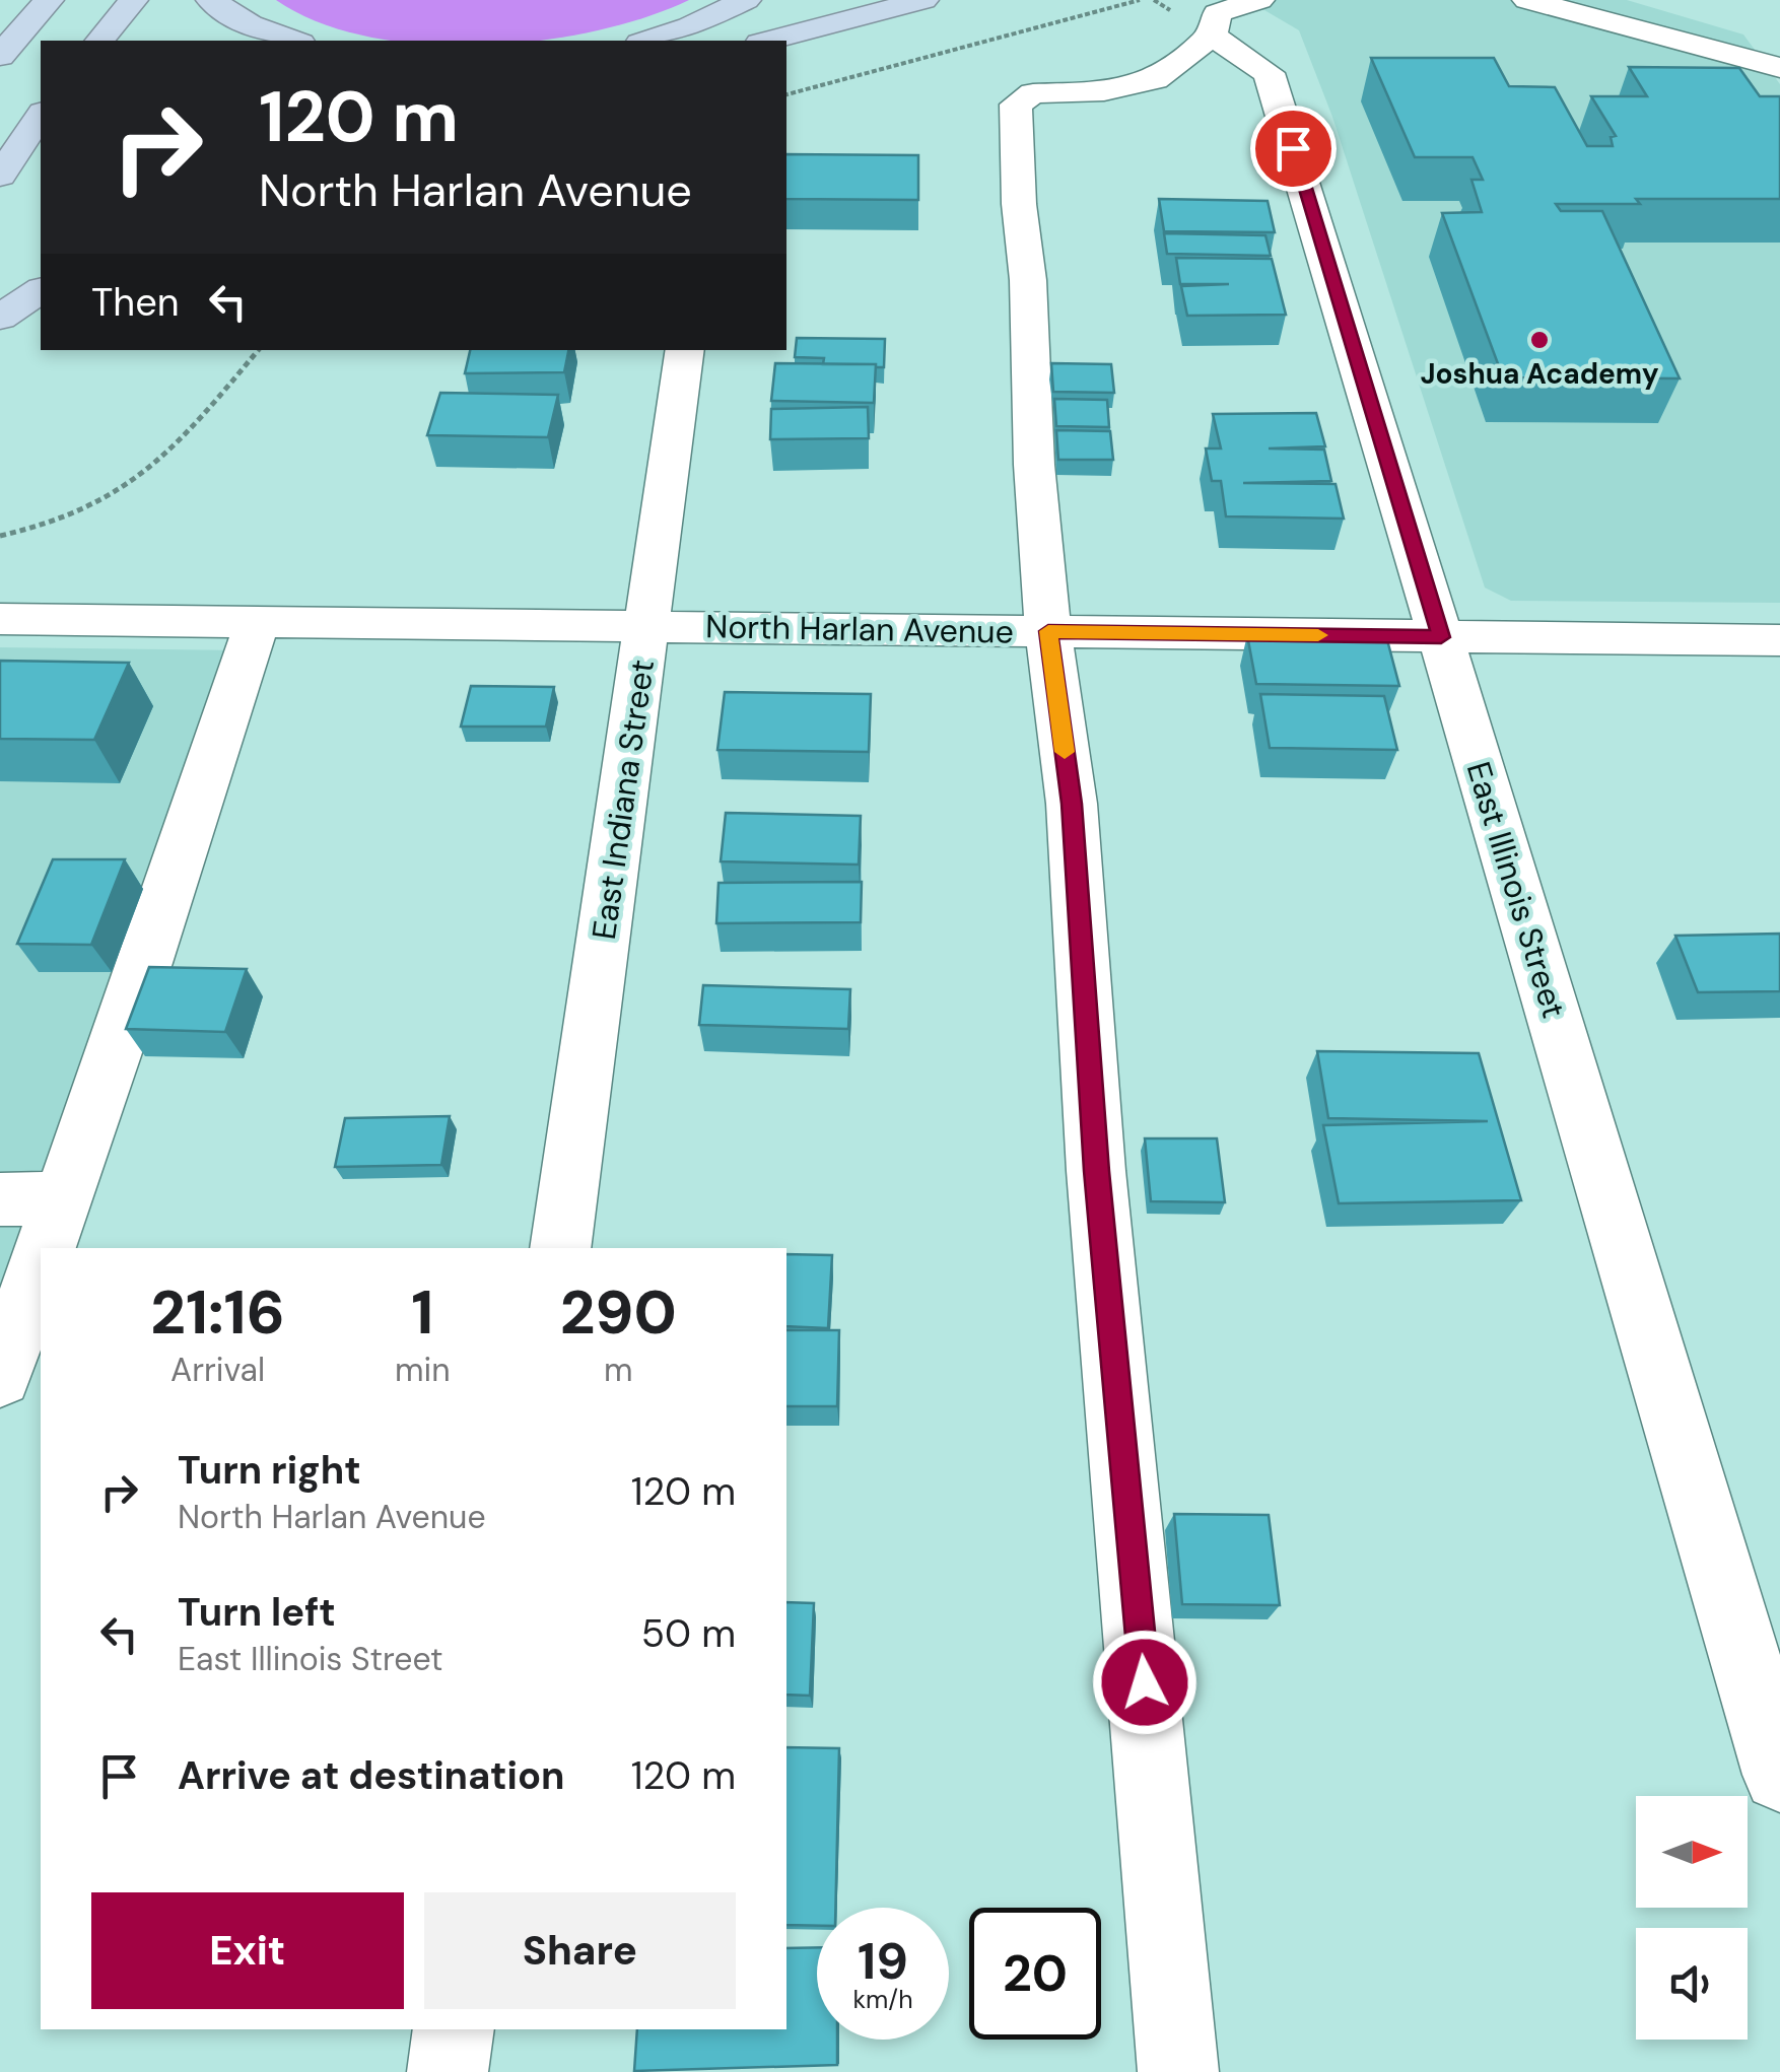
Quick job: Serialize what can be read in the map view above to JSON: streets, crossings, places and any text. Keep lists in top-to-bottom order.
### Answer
{
  "streets": {
    "street": ["North Harlan Avenue", "East Indiana Street", "East Illinois Street"]
  },
  "crossings": [
    ["North Harlan Avenue", "East Indiana Street"],
    ["North Harlan Avenue", "East Illinois Street"]
  ],
  "places": ["Joshua Academy"],
  "north": "right",
  "page": {
    "turn": ["120 m", "North Harlan Avenue"],
    "then": "Then",
    "eta": [
      "21:16",
      "Arrival",
      "1",
      "min",
      "290",
      "m"
    ],
    "list": [
      {
        "name": "Turn right",
        "note": "North Harlan Avenue",
        "value": "120 m"
      },
      {
        "name": "Turn left",
        "note": "East Illinois Street",
        "value": "50 m"
      },
      {
        "name": "Arrive at destination",
        "value": "120 m"
      }
    ],
    "buttons": ["Exit", "Share"],
    "speed": "19 km/h",
    "limit": "20"
  }
}
